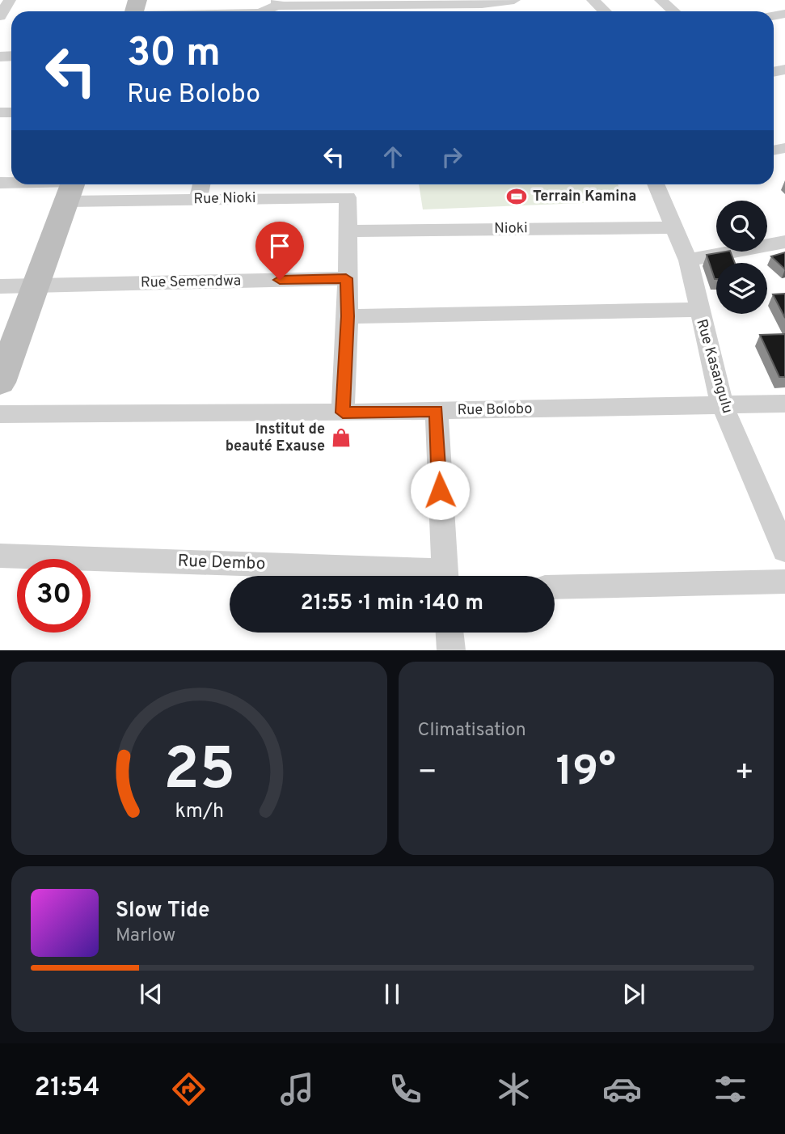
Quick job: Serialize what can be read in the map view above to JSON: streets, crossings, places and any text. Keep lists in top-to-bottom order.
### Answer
{
  "streets": {
    "street": [
      "Rue Nioki",
      "Nioki",
      "Rue Semendwa",
      "Rue Kasangulu",
      "Rue Bolobo",
      "Rue Dembo"
    ]
  },
  "crossings": [
    ["Rue Nioki", "Nioki"],
    ["Nioki", "Rue Kasangulu"],
    ["Rue Kasangulu", "Rue Bolobo"]
  ],
  "places": {
    "sports": ["Terrain Kamina"],
    "shop": ["Institut de beauté Exause"]
  },
  "page": {
    "turn": ["30 m", "Rue Bolobo"],
    "limit": "30",
    "trip": "21:55 · 1 min · 140 m",
    "tile": "Climatisation",
    "heat": ["−", "19°", "+"],
    "song": ["Slow Tide", "Marlow"],
    "tabs": "21:54",
    "gauge": ["25", "km/h"]
  }
}
